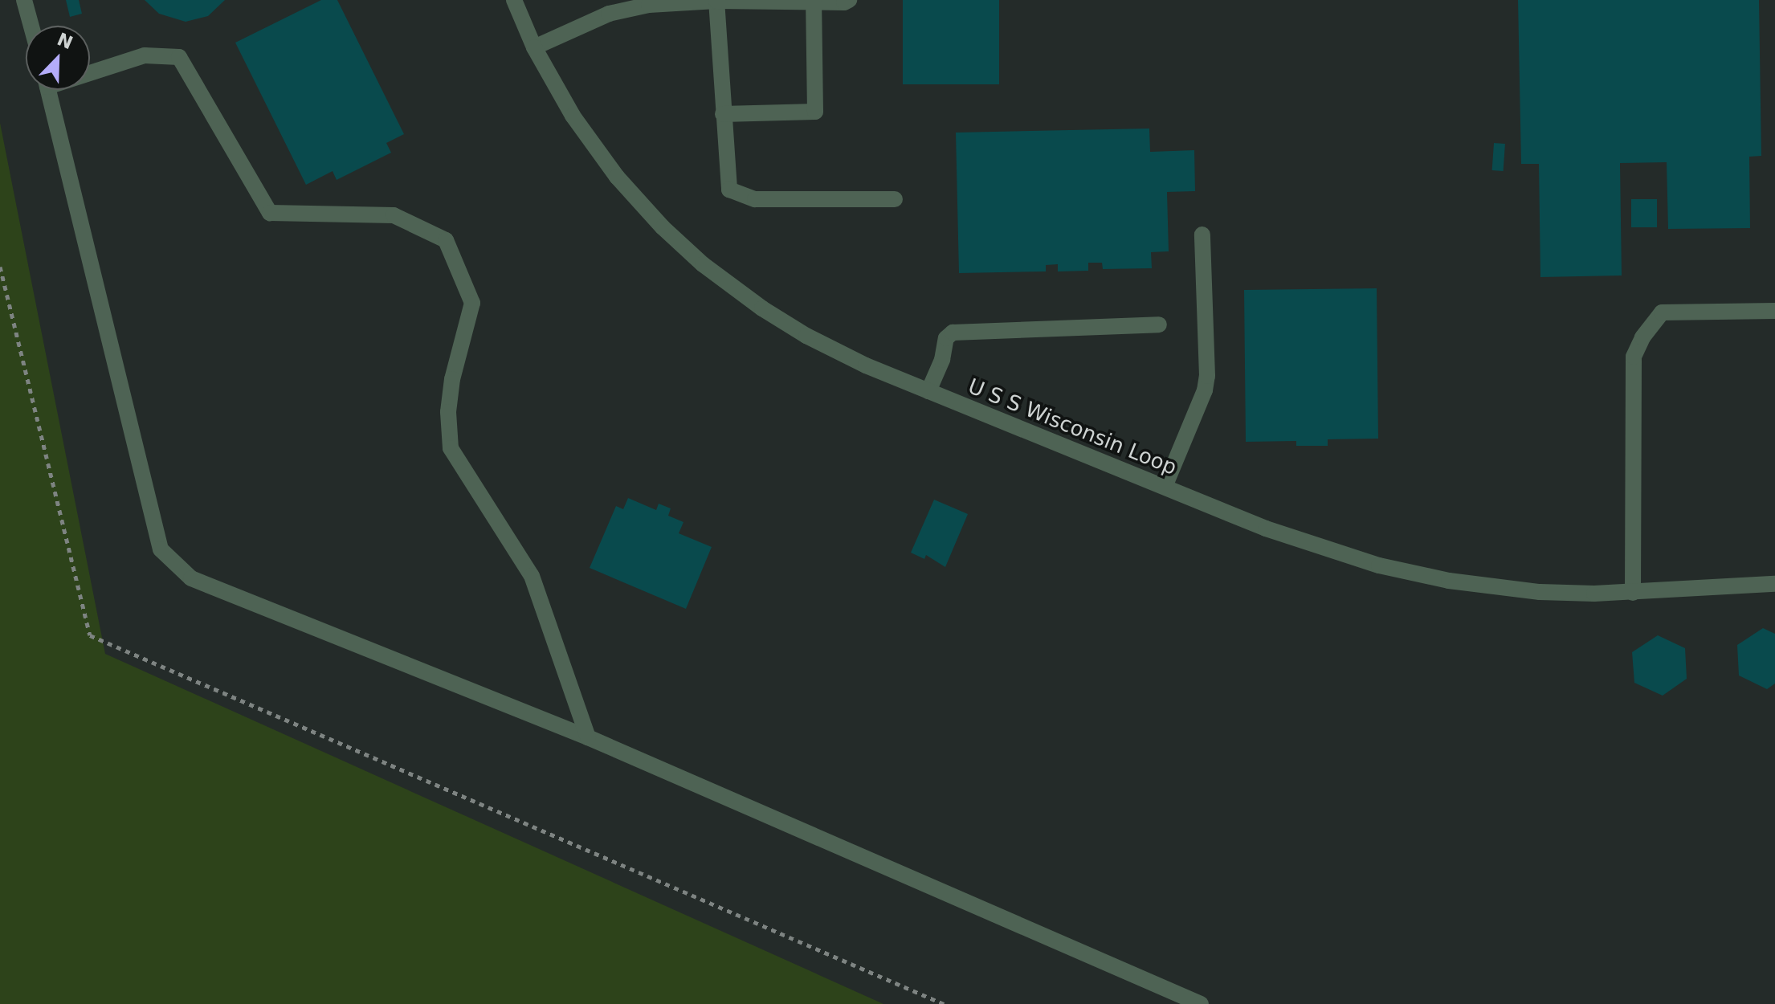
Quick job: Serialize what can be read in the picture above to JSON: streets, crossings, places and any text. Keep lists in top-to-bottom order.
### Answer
{
  "streets": {
    "street": ["U S S Wisconsin Loop"]
  },
  "north": "top right"
}
